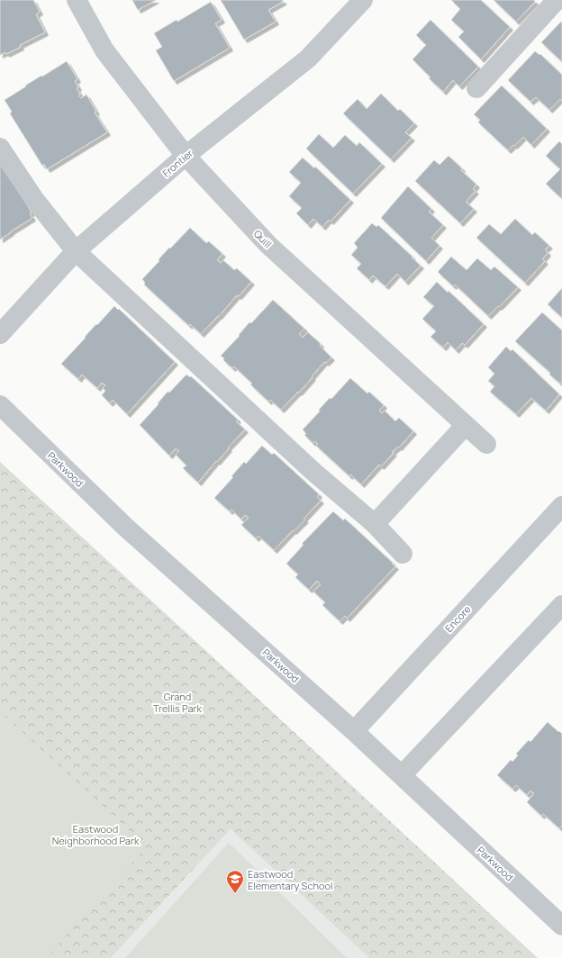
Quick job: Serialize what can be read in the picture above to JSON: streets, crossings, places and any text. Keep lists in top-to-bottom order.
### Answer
{
  "streets": {
    "street": [
      "Frontier",
      "Quill",
      "Parkwood",
      "Encore"
    ]
  },
  "crossings": [
    ["Frontier", "Quill"],
    ["Parkwood", "Encore"]
  ],
  "parks": ["Grand Trellis Park", "Eastwood Neighborhood Park"],
  "places": {
    "school or university": ["Eastwood Elementary School"]
  }
}
